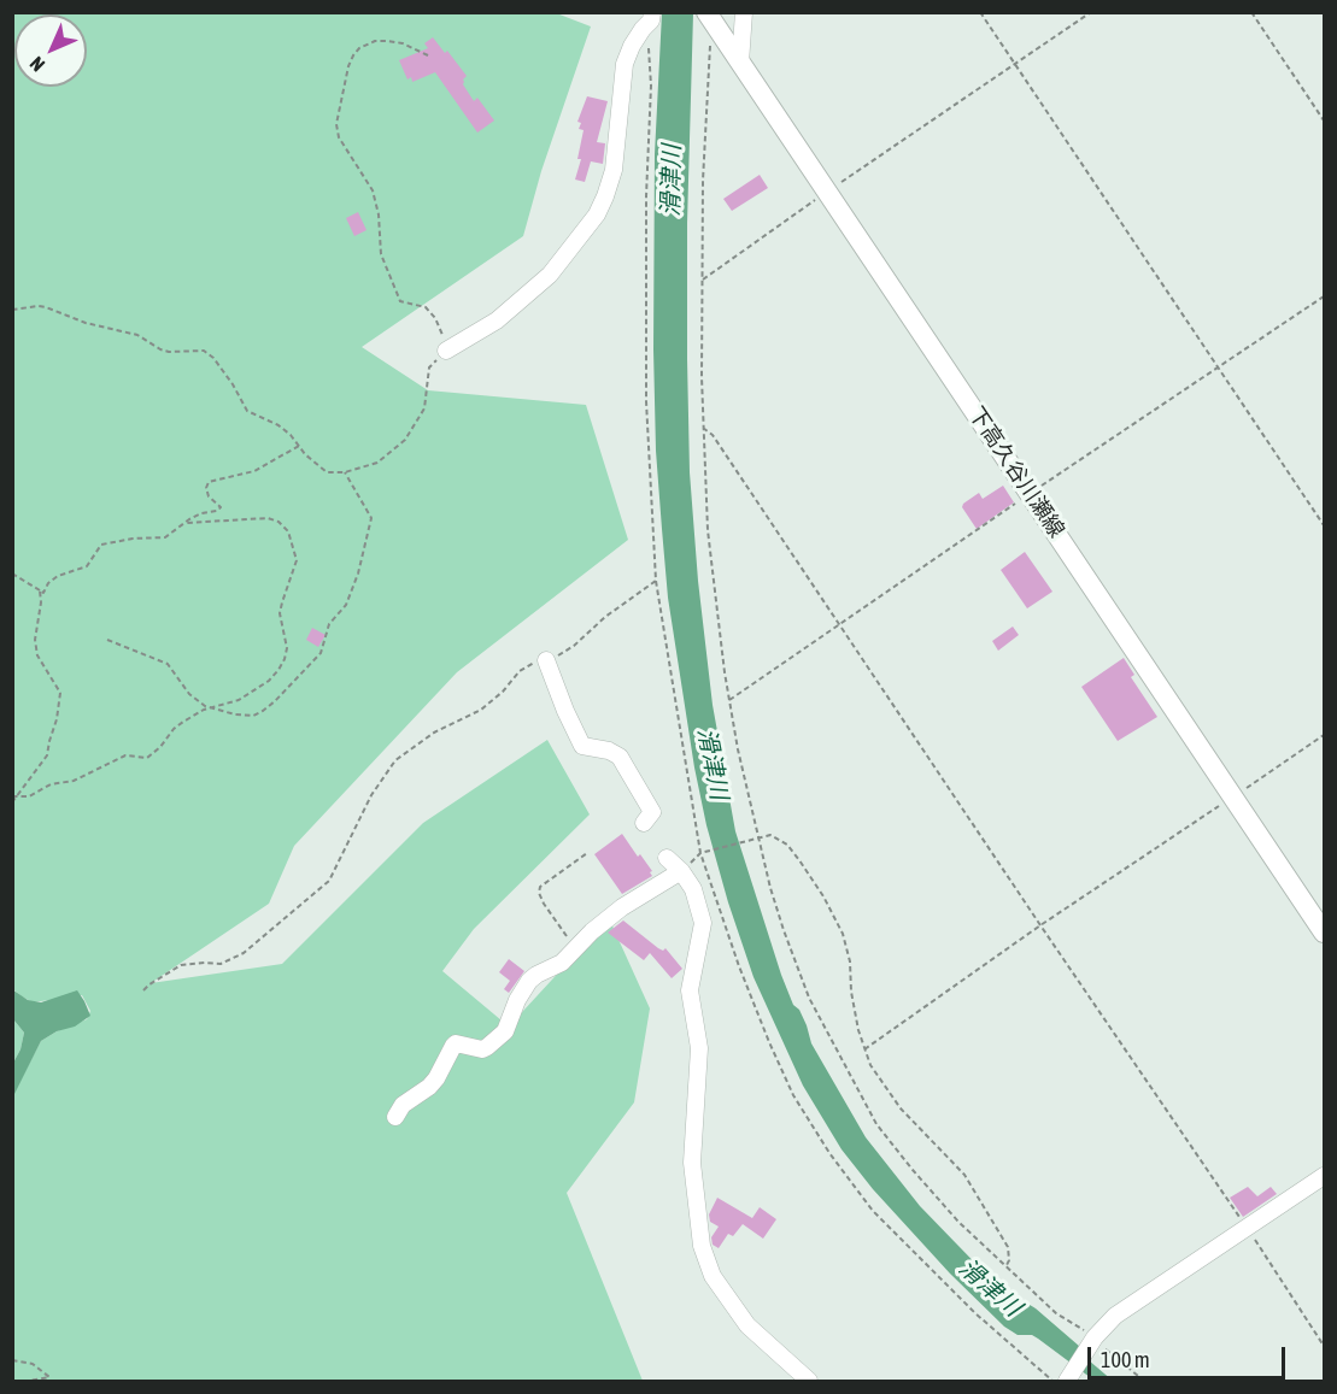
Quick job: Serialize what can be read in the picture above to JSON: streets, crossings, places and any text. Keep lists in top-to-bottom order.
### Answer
{
  "streets": {
    "main road": ["下高久谷川瀬線"]
  },
  "water": ["滑津川"],
  "scale_bar": "100 m",
  "north": "bottom left"
}
